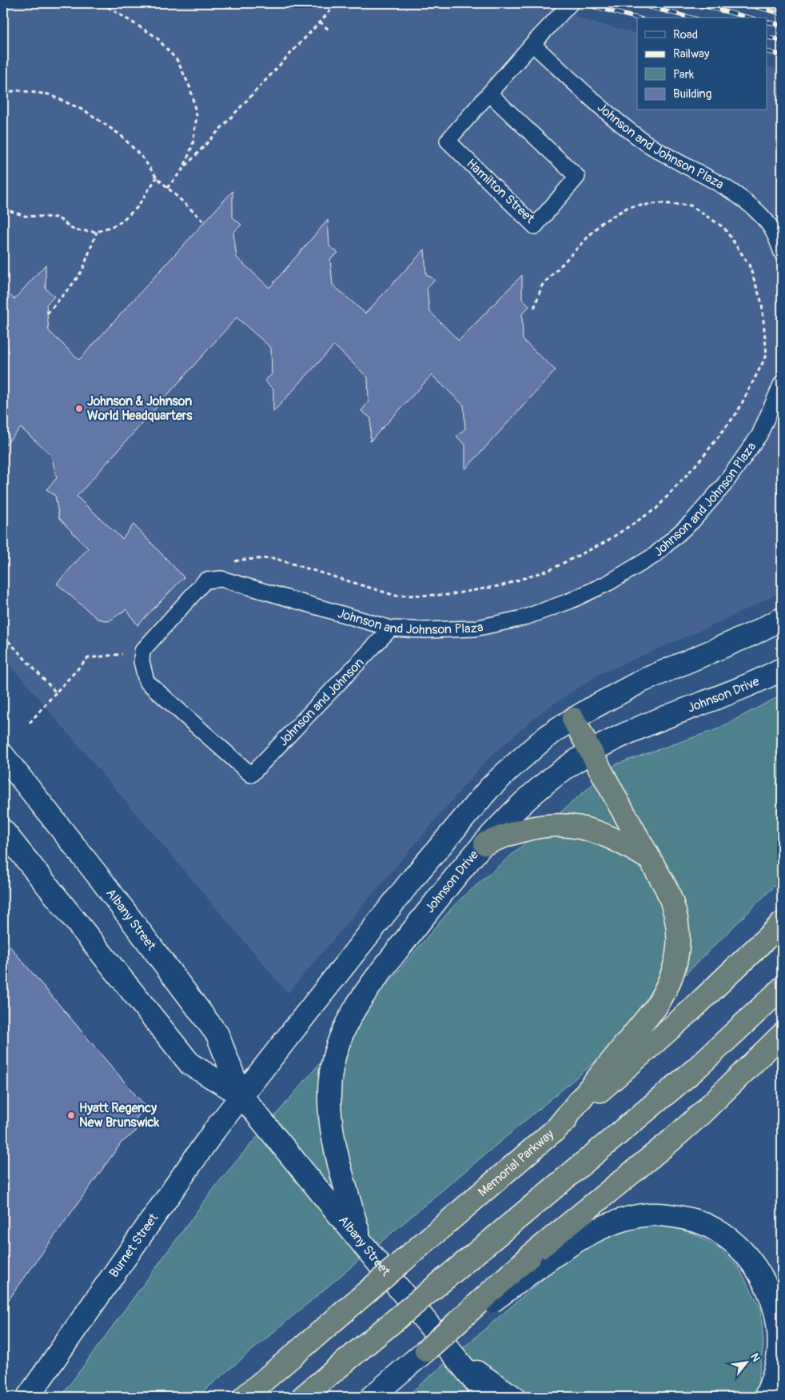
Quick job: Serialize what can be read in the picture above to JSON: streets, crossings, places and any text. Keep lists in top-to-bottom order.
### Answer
{
  "streets": {
    "highway": ["Memorial Parkway"],
    "main road": ["Johnson Drive", "Albany Street", "Burnet Street"],
    "lane": ["Johnson and Johnson Plaza", "Hamilton Street", "Johnson and Johnson"]
  },
  "crossings": [
    ["Johnson and Johnson Plaza", "Hamilton Street"],
    ["Johnson and Johnson Plaza", "Johnson and Johnson"],
    ["Johnson Drive", "Albany Street"],
    ["Albany Street", "Burnet Street"]
  ],
  "places": ["Johnson & Johnson World Headquarters", "Hyatt Regency New Brunswick"],
  "legend": [
    "Road",
    "Railway",
    "Park",
    "Building"
  ],
  "north": "top right"
}
